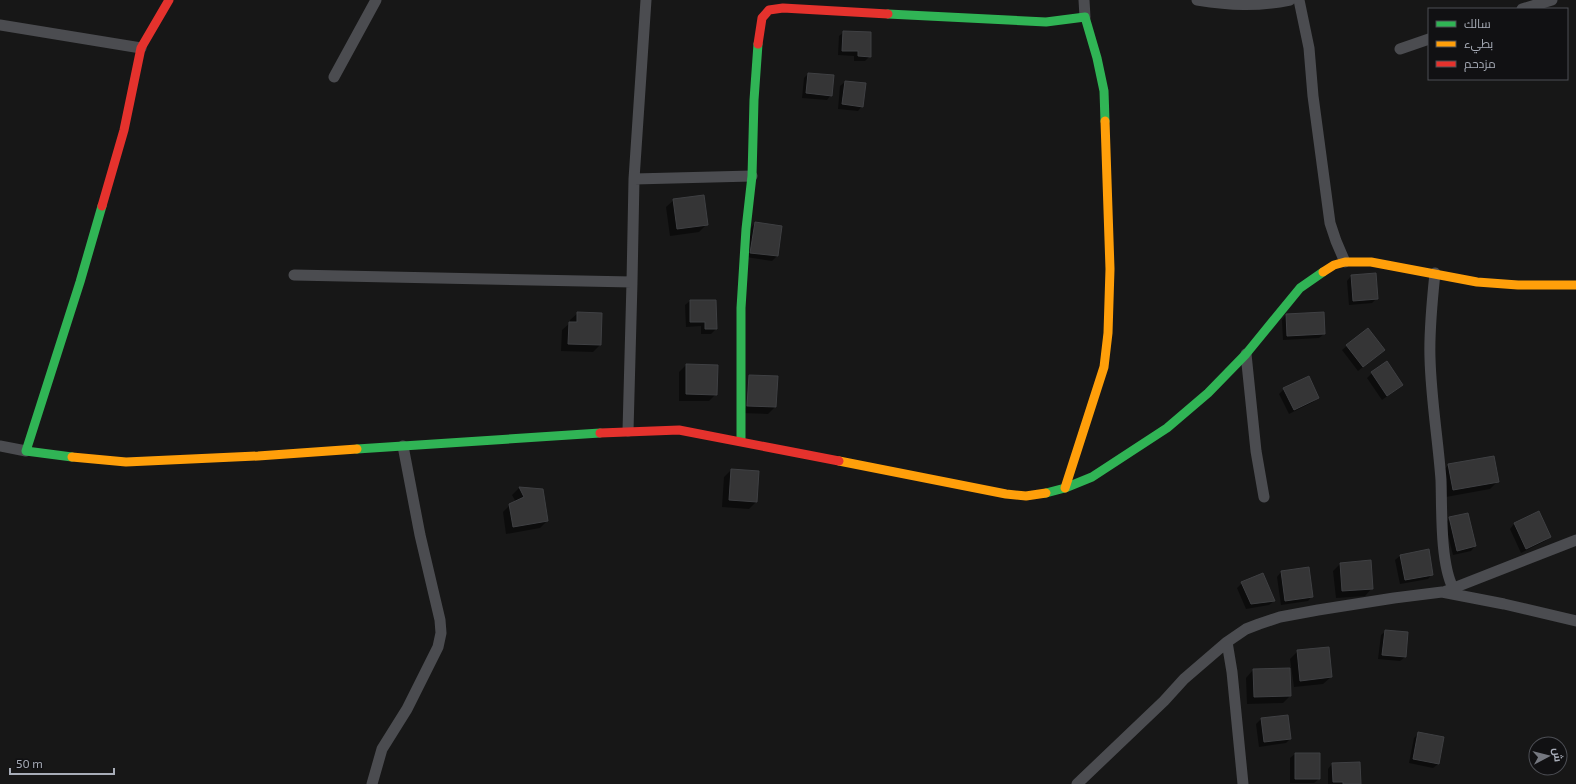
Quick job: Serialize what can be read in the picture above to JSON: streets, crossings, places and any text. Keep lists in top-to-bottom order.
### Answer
{
  "legend": ["سالك", "بطيء", "مزدحم"],
  "scale_bar": "50 m",
  "north": "right"
}
